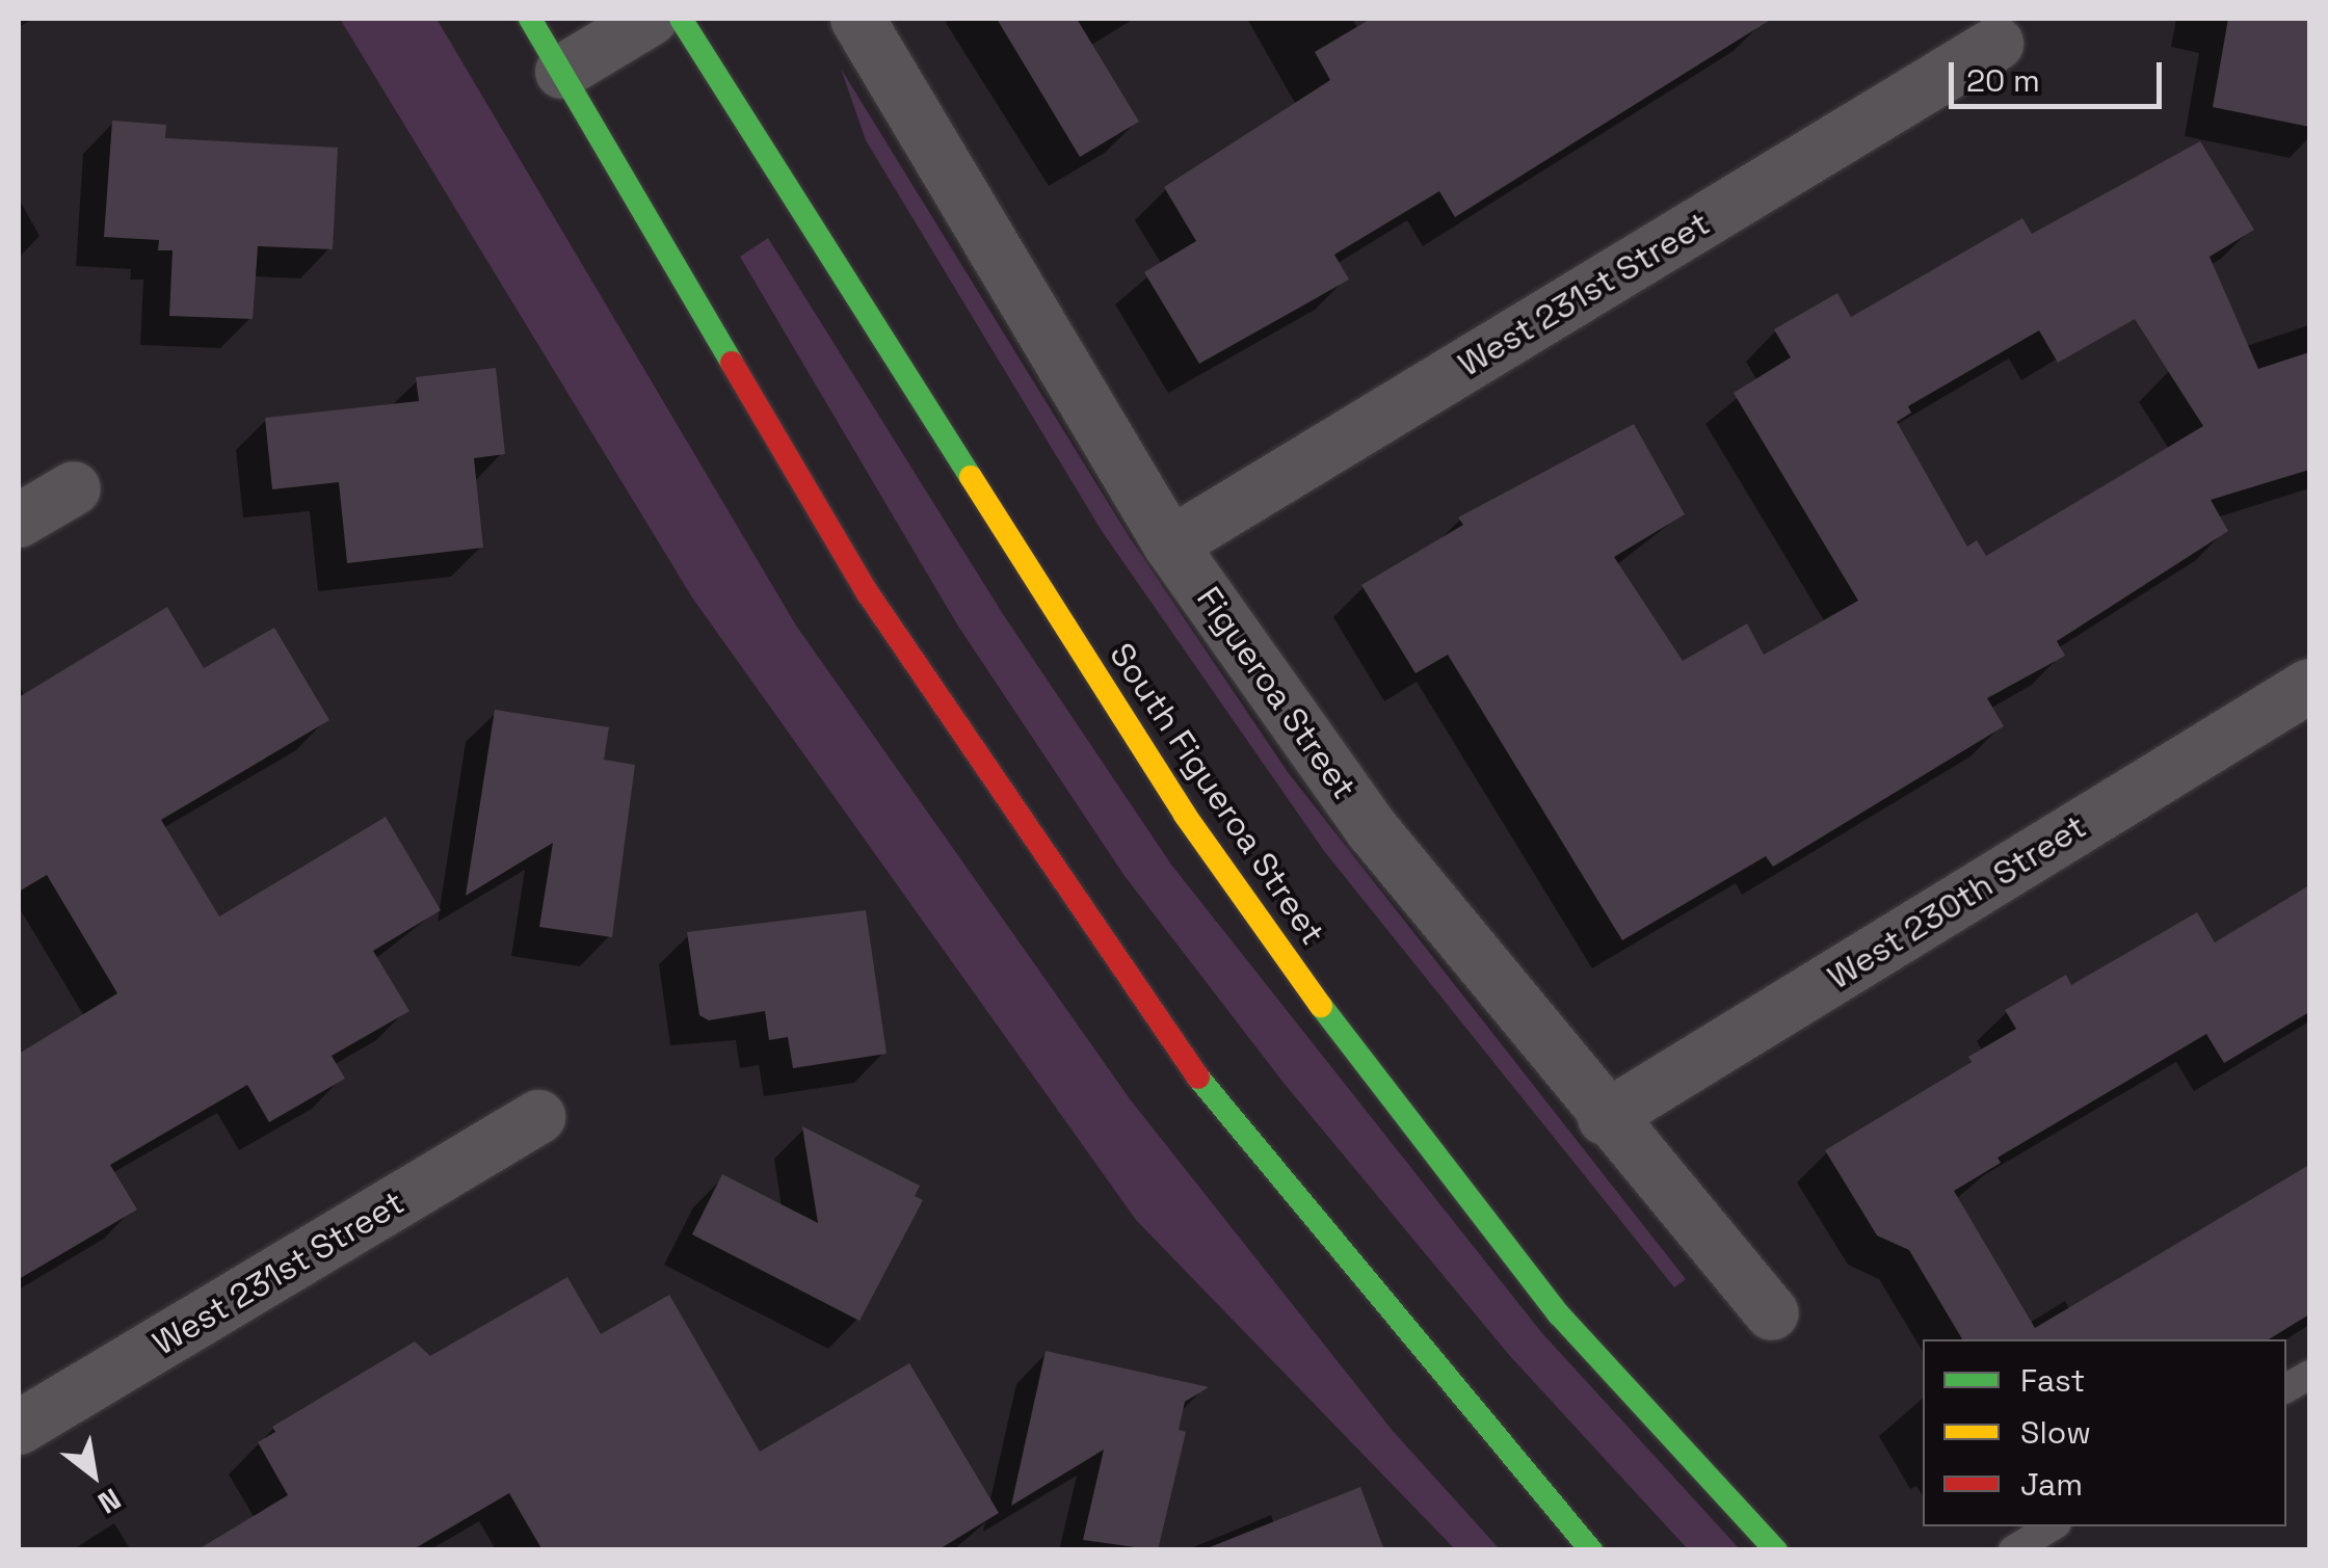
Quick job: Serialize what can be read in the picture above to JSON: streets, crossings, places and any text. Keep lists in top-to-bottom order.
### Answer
{
  "streets": {
    "main road": ["South Figueroa Street"],
    "street": ["West 231st Street", "Figueroa Street", "West 230th Street"]
  },
  "crossings": [
    ["West 231st Street", "Figueroa Street"],
    ["Figueroa Street", "West 230th Street"]
  ],
  "legend": ["Fast", "Slow", "Jam"],
  "scale_bar": "20 m",
  "north": "bottom right"
}
